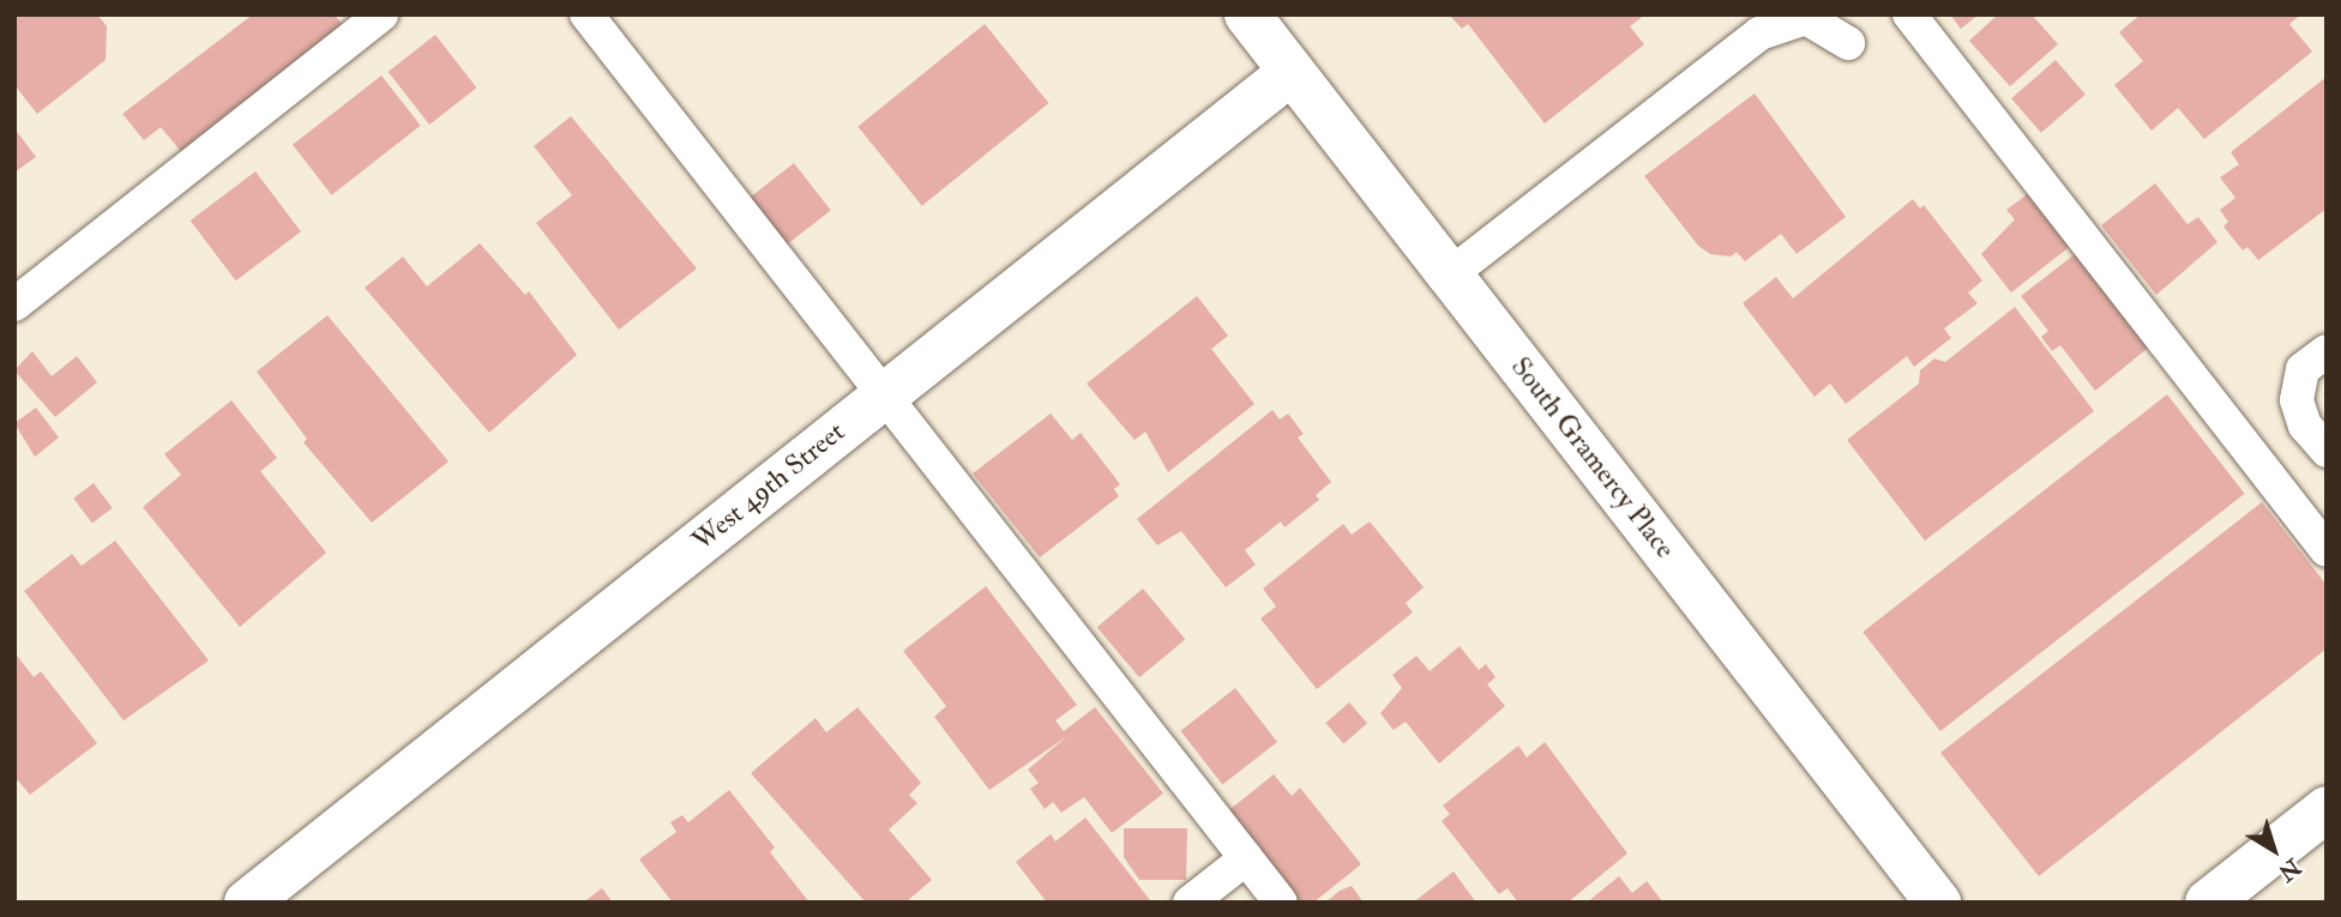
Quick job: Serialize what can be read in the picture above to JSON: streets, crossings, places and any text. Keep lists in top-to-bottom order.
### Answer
{
  "streets": {
    "street": ["South Gramercy Place", "West 49th Street"]
  },
  "crossings": [
    ["South Gramercy Place", "West 49th Street"]
  ],
  "north": "bottom right"
}
